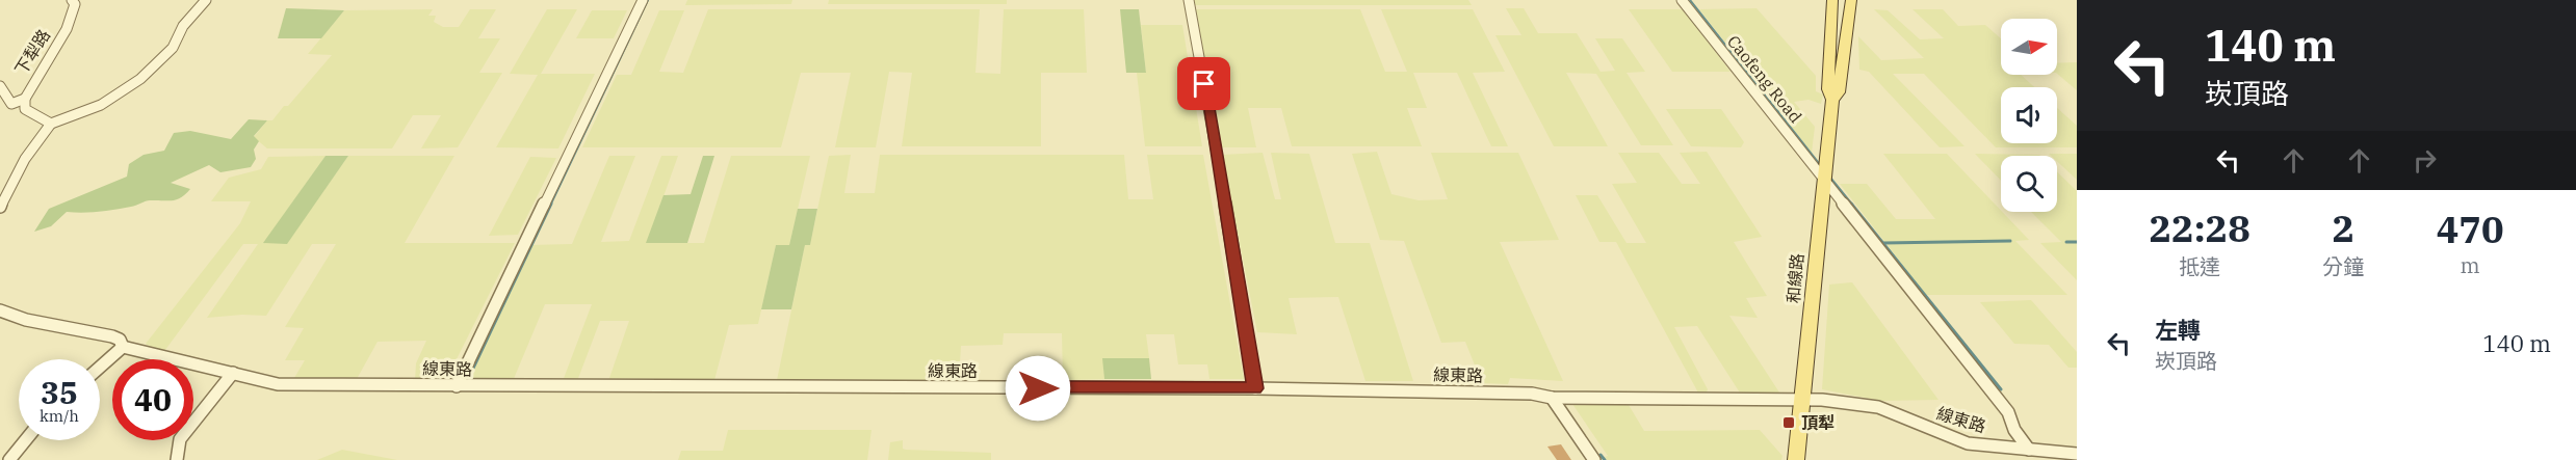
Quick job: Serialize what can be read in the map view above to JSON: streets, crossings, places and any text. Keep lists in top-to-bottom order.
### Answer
{
  "streets": {
    "main road": ["和線路"],
    "street": ["下犁路", "Caofeng Road", "線東路"]
  },
  "crossings": [
    ["Caofeng Road", "和線路"],
    ["Caofeng Road", "線東路"],
    ["和線路", "線東路"]
  ],
  "places": {
    "transit": ["頂犁"]
  },
  "north": "right",
  "page": {
    "turn": ["140 m", "崁頂路"],
    "eta": [
      "22:28",
      "抵達",
      "2",
      "分鐘",
      "470",
      "m"
    ],
    "list": [
      {
        "name": "左轉",
        "note": "崁頂路",
        "value": "140 m"
      }
    ],
    "speed": "35 km/h",
    "limit": "40"
  }
}
